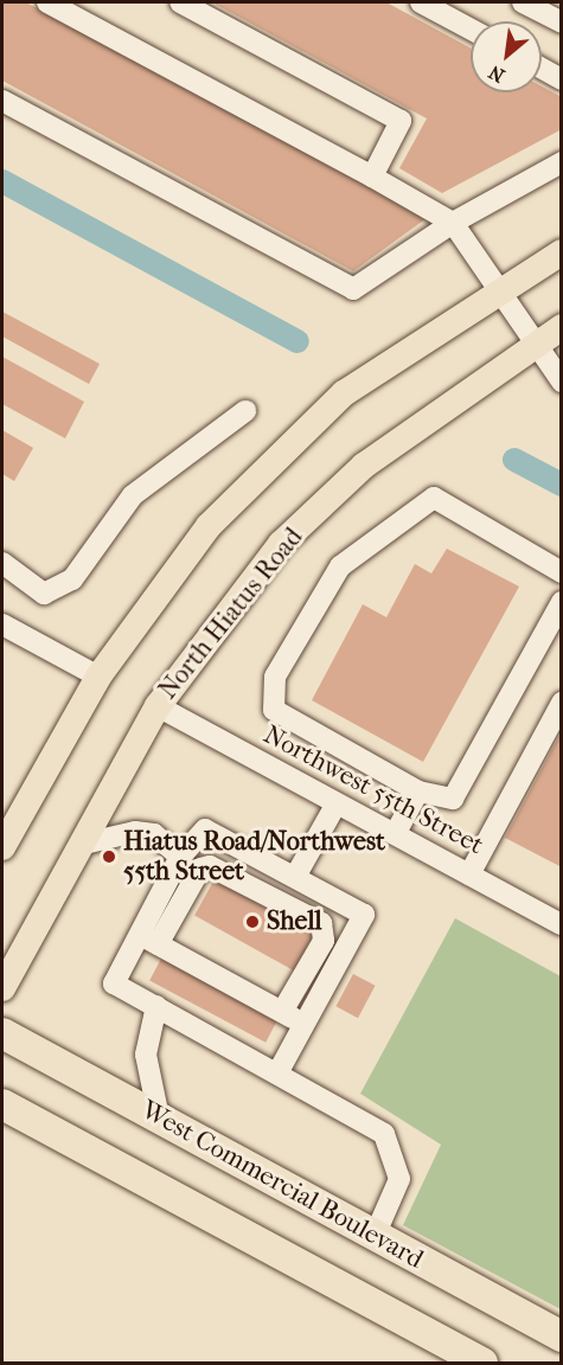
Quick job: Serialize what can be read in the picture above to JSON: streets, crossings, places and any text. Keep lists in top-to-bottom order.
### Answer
{
  "streets": {
    "highway": ["West Commercial Boulevard"],
    "main road": ["North Hiatus Road"],
    "street": ["Northwest 55th Street"]
  },
  "crossings": [
    ["North Hiatus Road", "Northwest 55th Street"]
  ],
  "places": ["Hiatus Road/Northwest 55th Street", "Shell"],
  "north": "bottom left"
}
